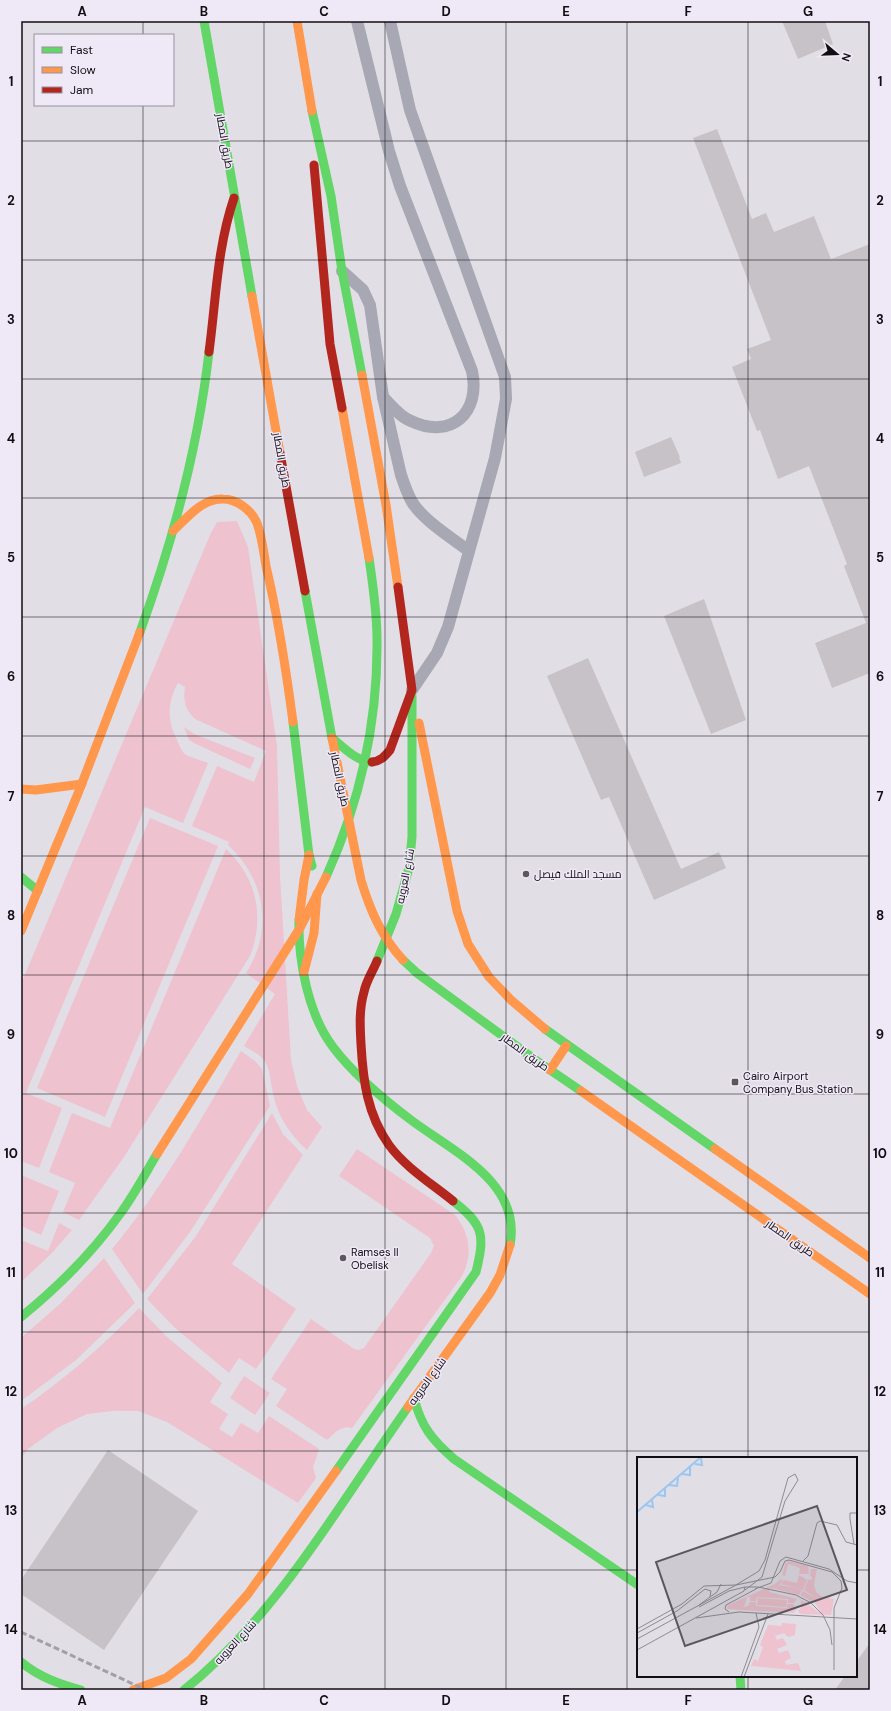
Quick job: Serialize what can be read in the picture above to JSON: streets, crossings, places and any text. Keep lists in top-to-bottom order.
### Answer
{
  "streets": {
    "main road": ["طريق المطار", "شارع العروبه"]
  },
  "crossings": [
    ["طريق المطار", "شارع العروبه"]
  ],
  "places": {
    "other": ["مسجد الملك فيصل", "Ramses II Obelisk"],
    "transit": ["Cairo Airport Company Bus Station"]
  },
  "legend": ["Fast", "Slow", "Jam"],
  "north": "right",
  "grid": {
    "columns": [
      "A",
      "B",
      "C",
      "D",
      "E",
      "F",
      "G"
    ],
    "rows": [
      "1",
      "2",
      "3",
      "4",
      "5",
      "6",
      "7",
      "8",
      "9",
      "10",
      "11",
      "12",
      "13",
      "14"
    ]
  }
}
